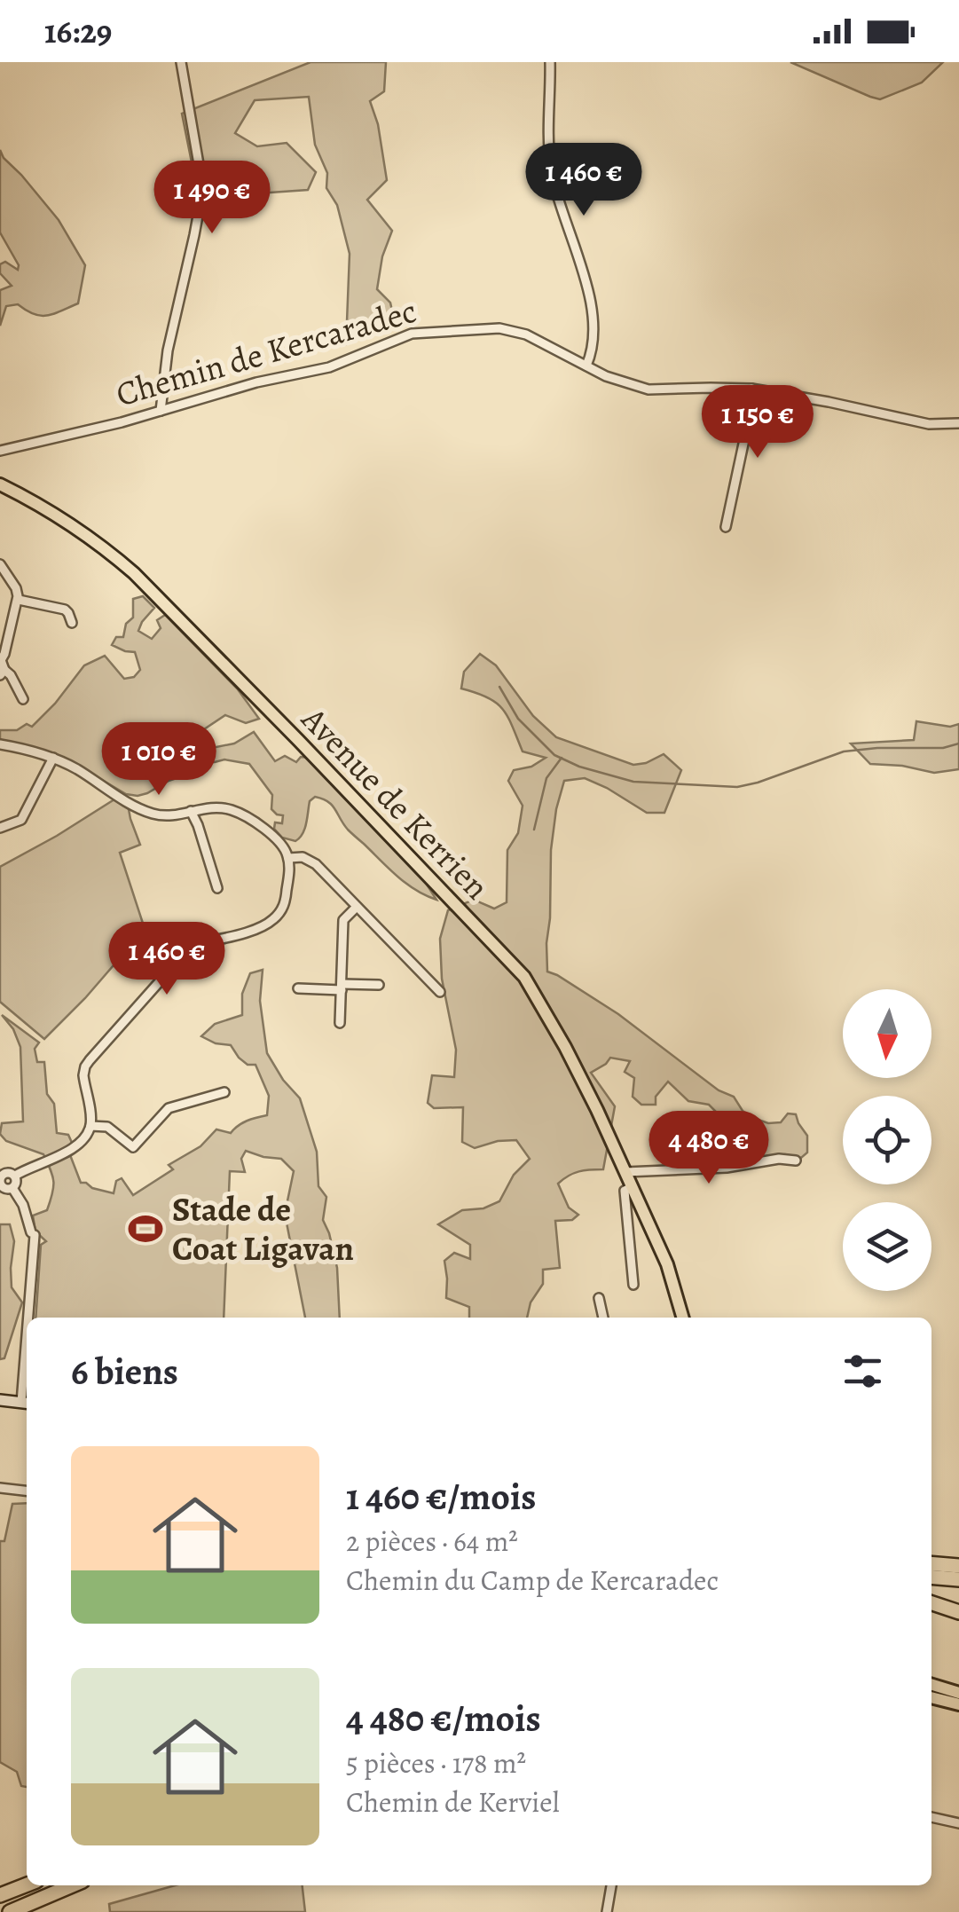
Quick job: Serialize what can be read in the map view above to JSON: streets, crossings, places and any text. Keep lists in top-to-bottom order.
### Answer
{
  "streets": {
    "main road": ["Avenue de Kerrien"],
    "street": ["Chemin de Kercaradec"]
  },
  "places": {
    "sports": ["Stade de Coat Ligavan"]
  },
  "north": "bottom",
  "page": {
    "status": "16:29",
    "price": [
      "1 460 €",
      "1 490 €",
      "1 150 €",
      "1 010 €",
      "1 460 €",
      "4 480 €"
    ],
    "heading": "6 biens",
    "list": [
      {
        "name": "1 460 €/mois",
        "note": "2 pièces · 64 m² · Chemin du Camp de Kercaradec"
      },
      {
        "name": "4 480 €/mois",
        "note": "5 pièces · 178 m² · Chemin de Kerviel"
      }
    ]
  }
}
